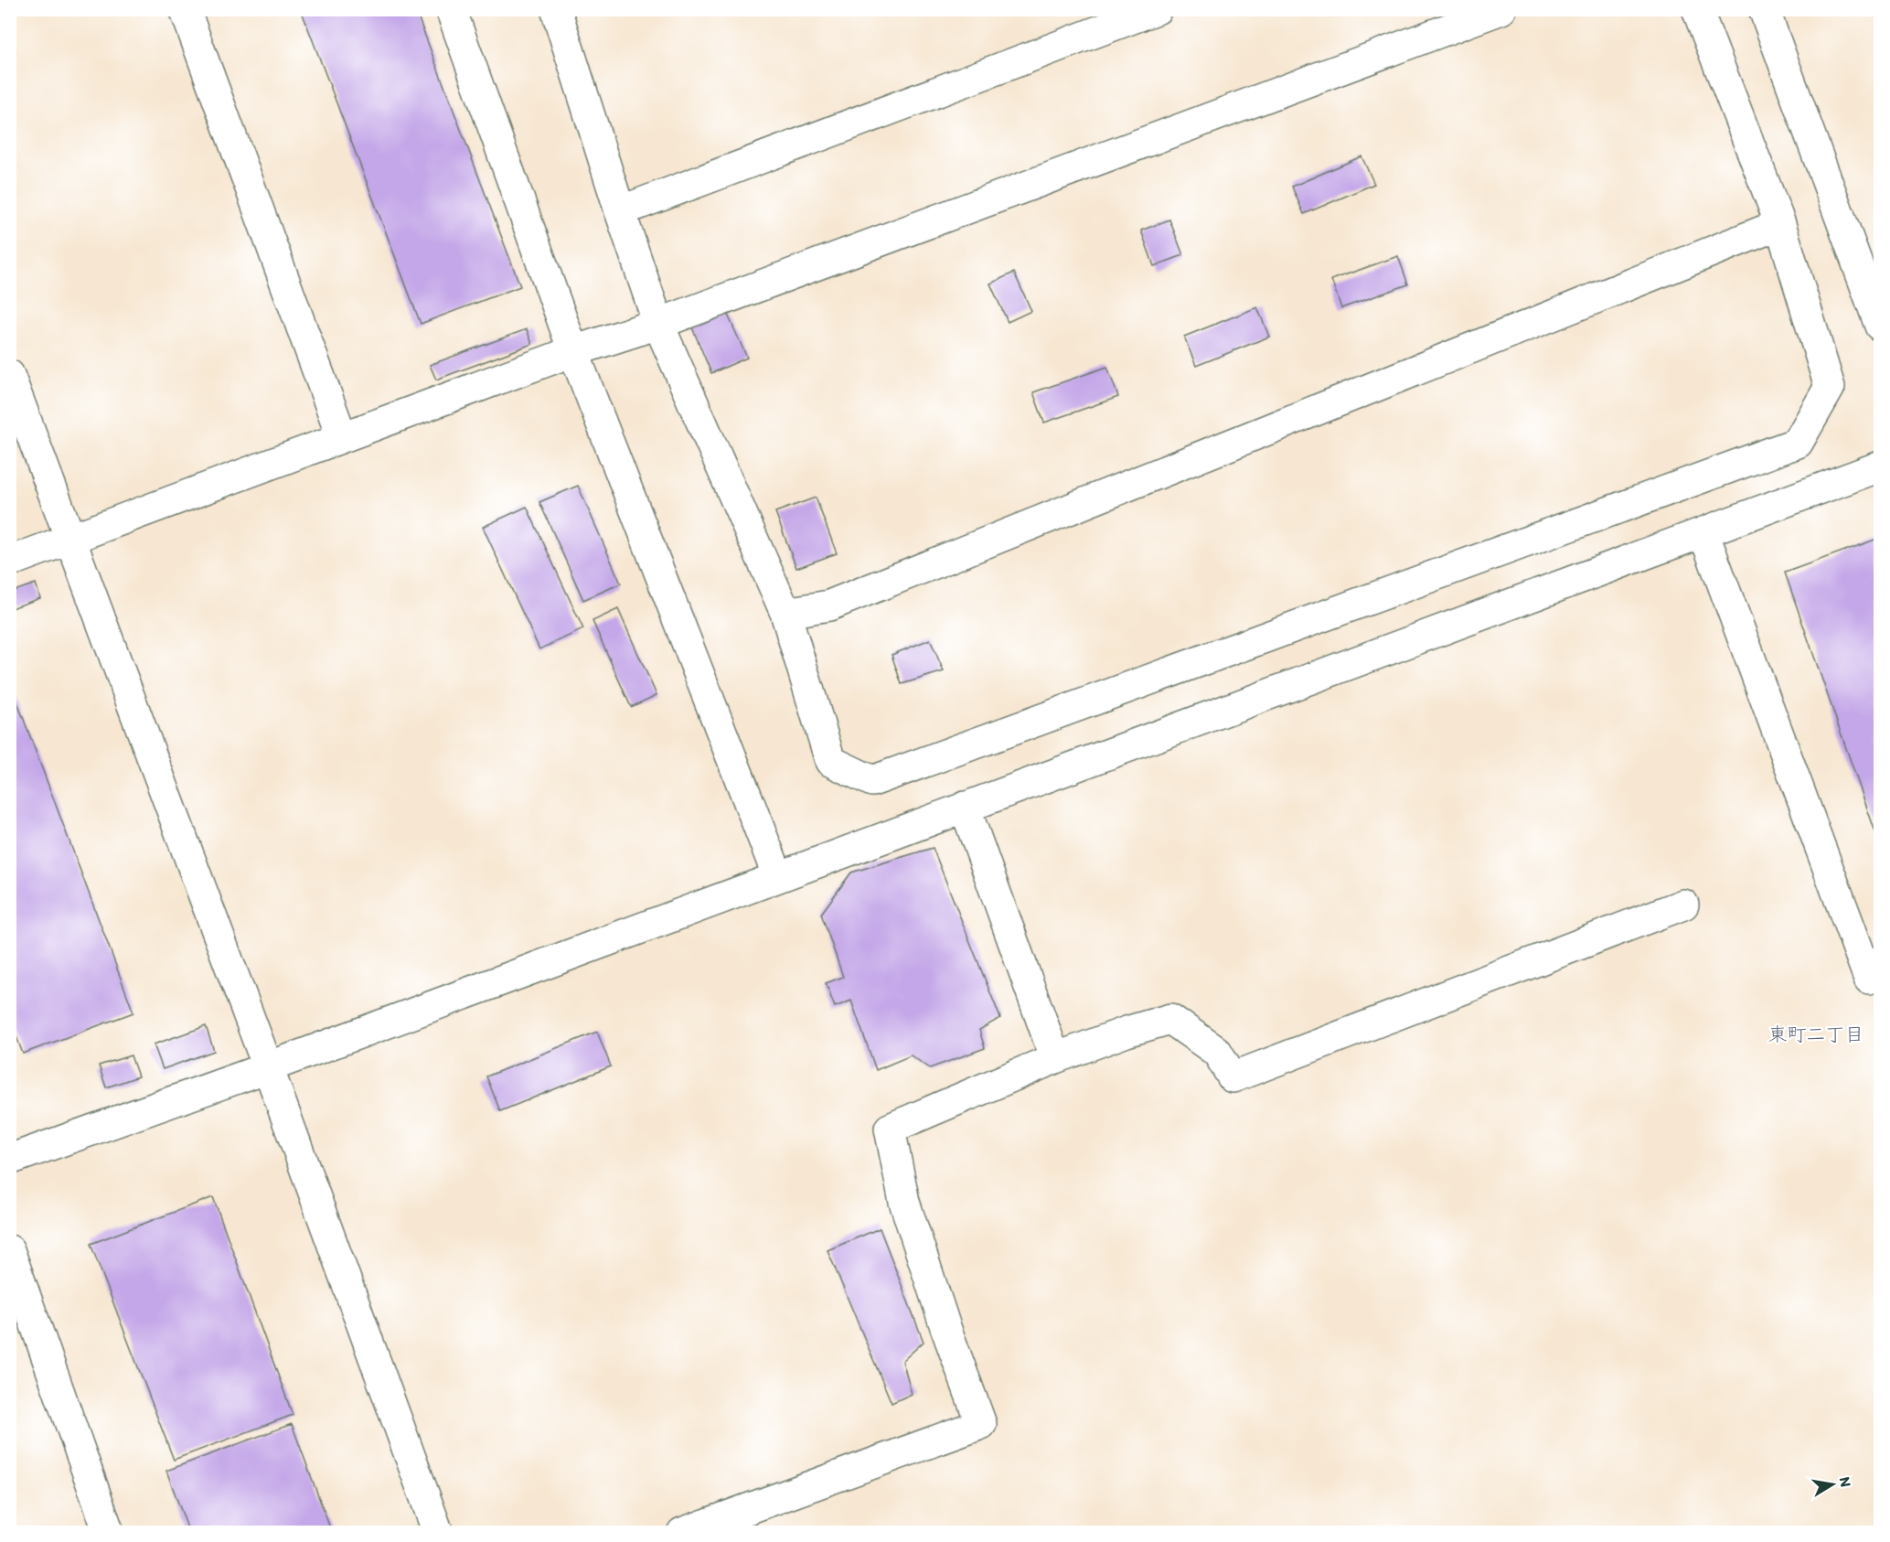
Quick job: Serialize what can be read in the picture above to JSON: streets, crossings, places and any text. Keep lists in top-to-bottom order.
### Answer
{
  "districts": ["東町二丁目"],
  "north": "right"
}
